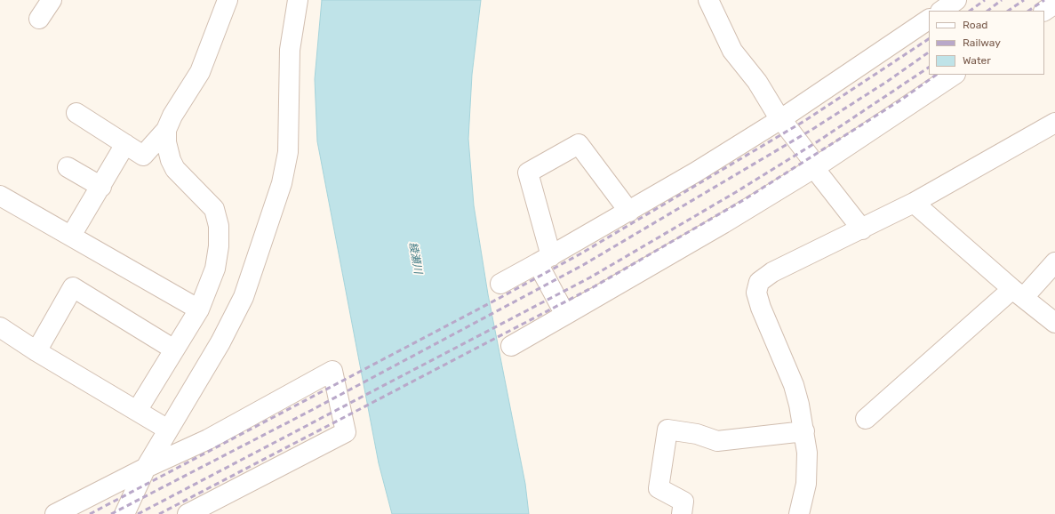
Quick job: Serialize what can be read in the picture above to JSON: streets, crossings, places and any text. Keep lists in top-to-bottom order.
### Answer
{
  "water": ["綾瀬川"],
  "legend": ["Road", "Railway", "Water"]
}
